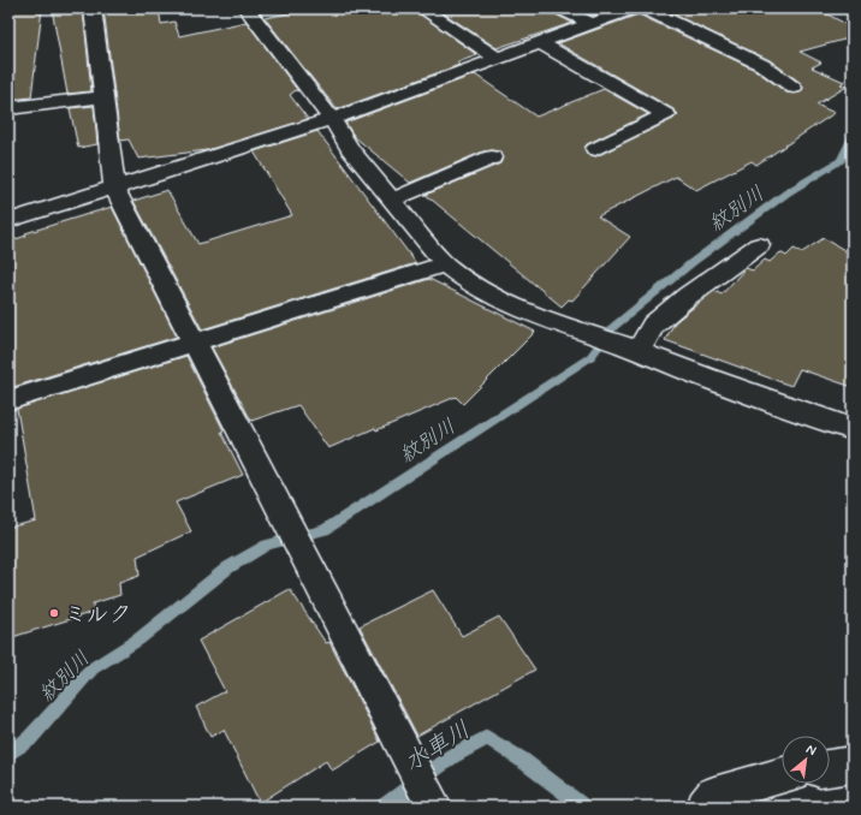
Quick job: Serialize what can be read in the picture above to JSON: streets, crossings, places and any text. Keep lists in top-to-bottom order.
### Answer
{
  "water": ["紋別川", "水車川"],
  "places": ["ミルク"],
  "north": "top right"
}
